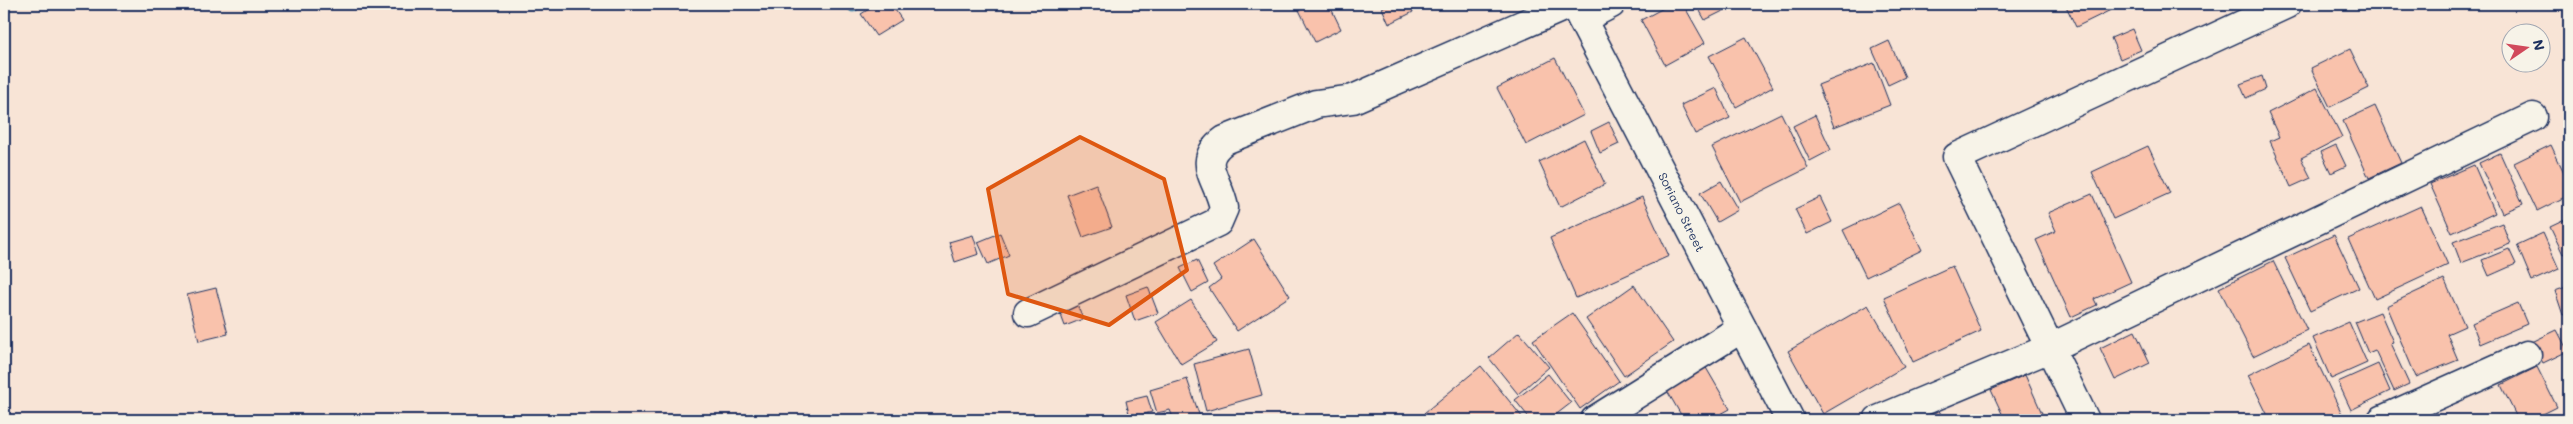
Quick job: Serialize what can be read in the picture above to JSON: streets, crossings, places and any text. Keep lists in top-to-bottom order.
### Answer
{
  "streets": {
    "street": ["Soriano Street"]
  },
  "north": "right"
}
